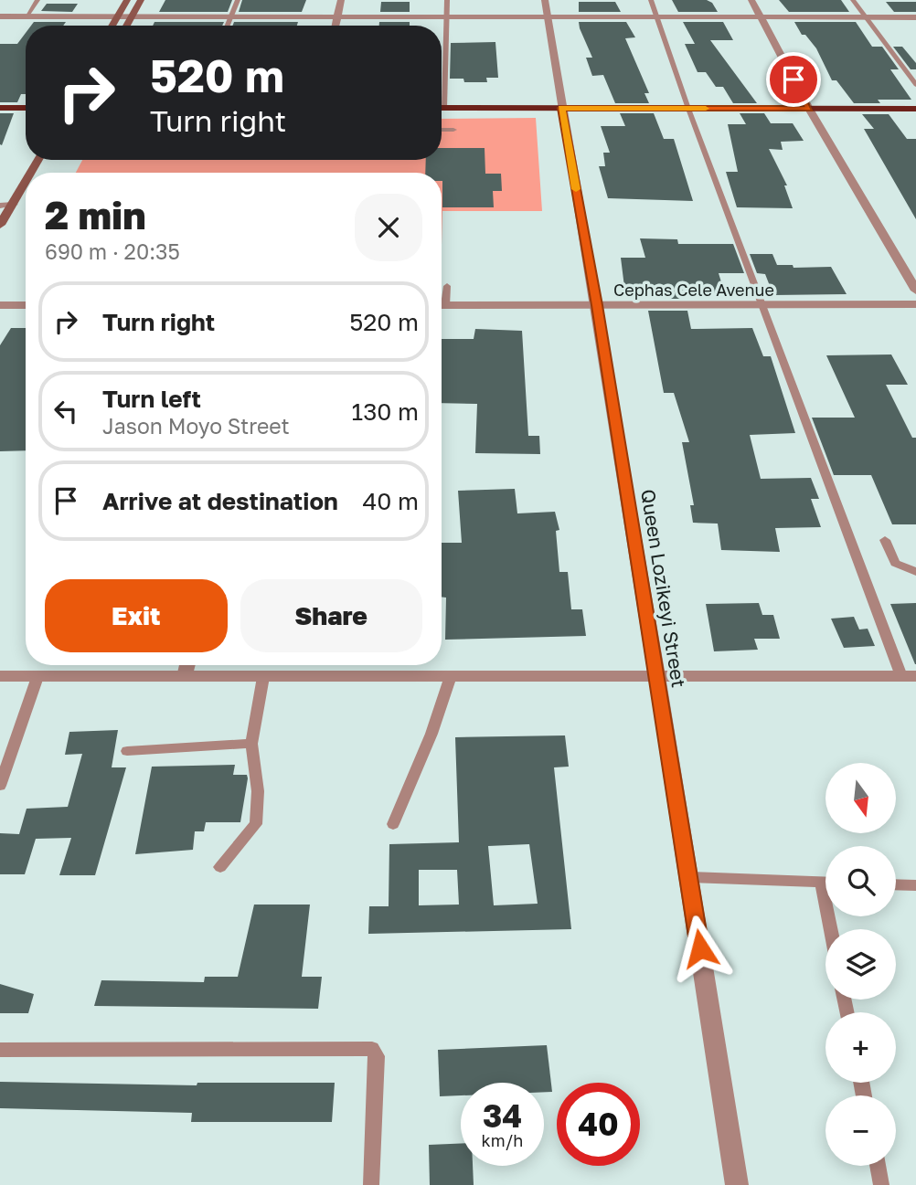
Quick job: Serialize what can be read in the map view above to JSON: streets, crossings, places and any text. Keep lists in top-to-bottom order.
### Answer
{
  "streets": {
    "street": ["Cephas Cele Avenue", "Queen Lozikeyi Street"]
  },
  "crossings": [
    ["Cephas Cele Avenue", "Queen Lozikeyi Street"]
  ],
  "north": "bottom",
  "page": {
    "turn": ["520 m", "Turn right"],
    "heading": ["2 min", "690 m · 20:35"],
    "list": [
      {
        "name": "Turn right",
        "value": "520 m"
      },
      {
        "name": "Turn left",
        "note": "Jason Moyo Street",
        "value": "130 m"
      },
      {
        "name": "Arrive at destination",
        "value": "40 m"
      }
    ],
    "buttons": ["Exit", "Share"],
    "map_buttons": ["+", "−"],
    "speed": "34 km/h",
    "limit": "40"
  }
}
